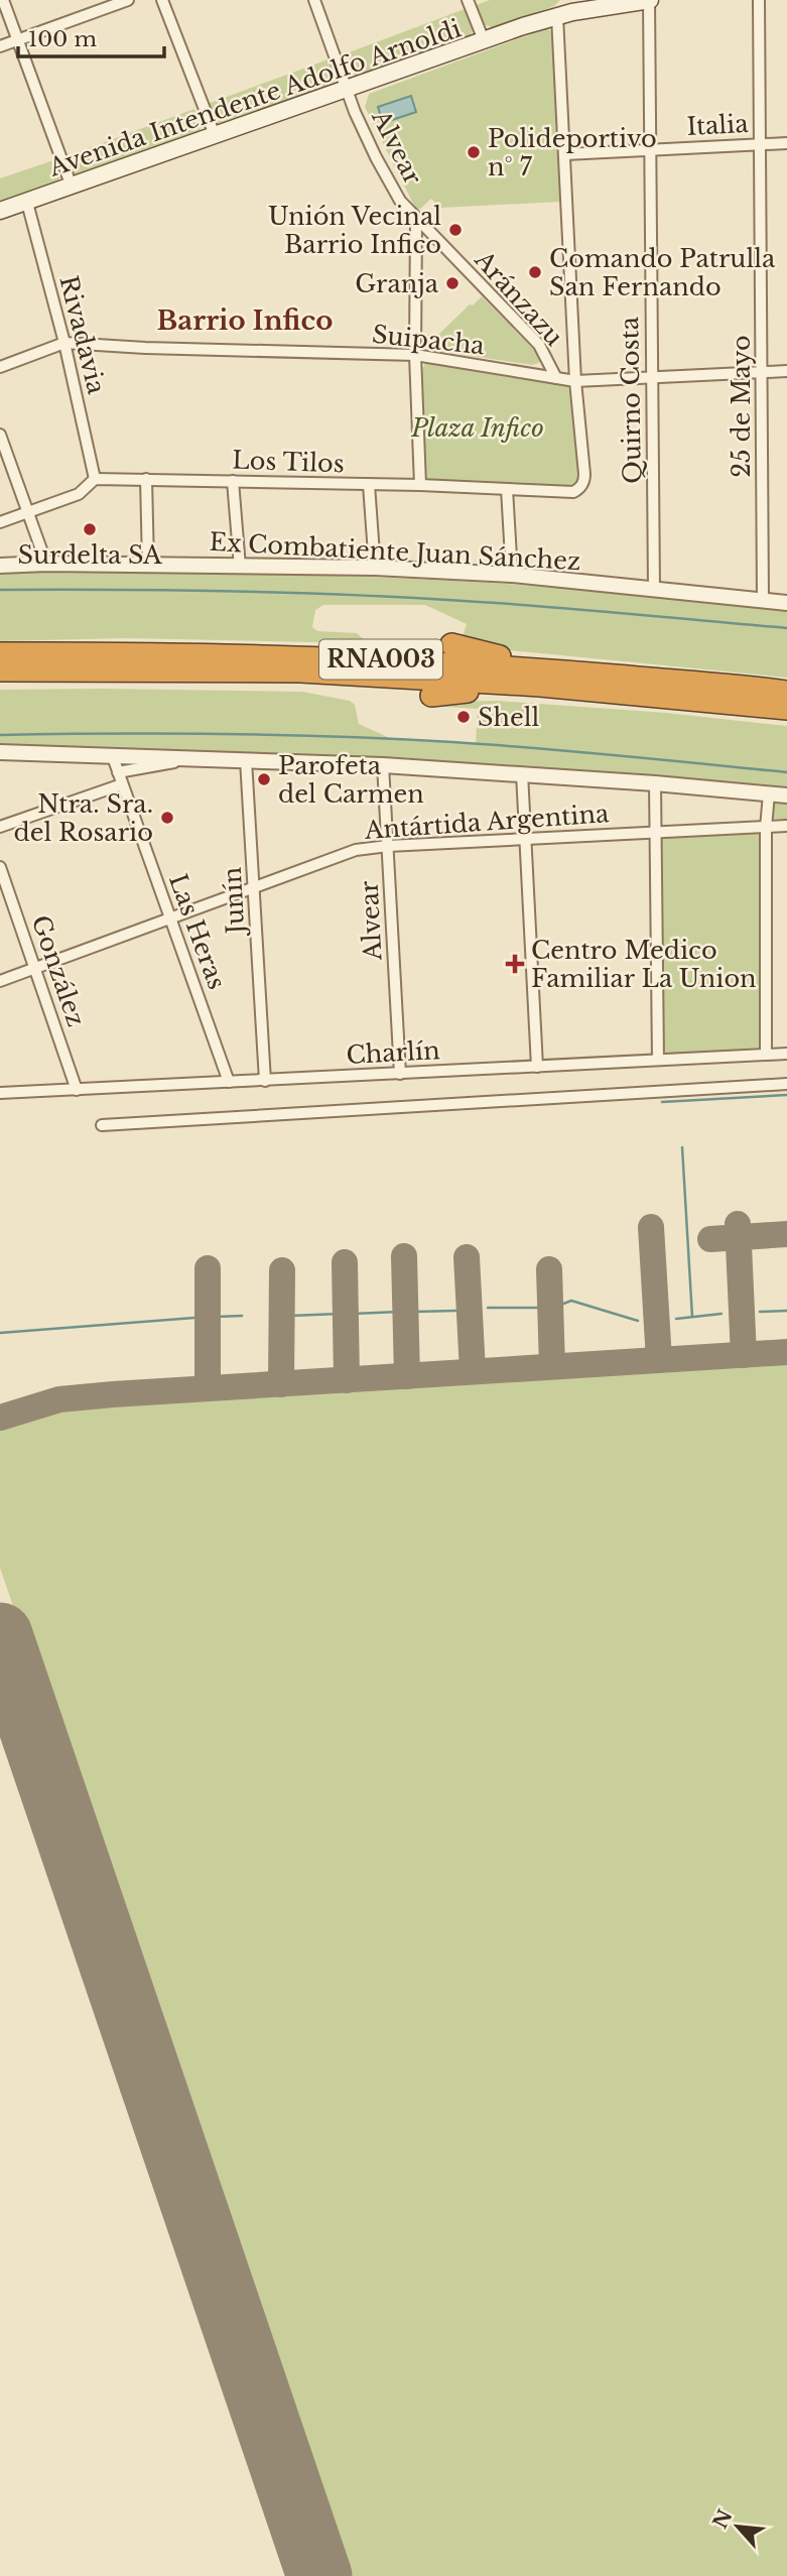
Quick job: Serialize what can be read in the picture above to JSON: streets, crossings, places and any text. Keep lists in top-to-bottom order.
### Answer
{
  "streets": {
    "highway": ["RNA003"],
    "main road": ["Avenida Intendente Adolfo Arnoldi"],
    "street": [
      "Italia",
      "Alvear",
      "Aránzazu",
      "Rivadavia",
      "Suipacha",
      "Quirno Costa",
      "25 de Mayo",
      "Los Tilos",
      "Ex Combatiente Juan Sánchez",
      "Antártida Argentina",
      "Junín",
      "Las Heras",
      "González",
      "Charlín"
    ]
  },
  "crossings": [
    ["Avenida Intendente Adolfo Arnoldi", "Alvear"],
    ["Avenida Intendente Adolfo Arnoldi", "Rivadavia"],
    ["Avenida Intendente Adolfo Arnoldi", "Quirno Costa"],
    ["Italia", "Quirno Costa"],
    ["Italia", "25 de Mayo"],
    ["Alvear", "Aránzazu"],
    ["Alvear", "Suipacha"],
    ["Alvear", "Los Tilos"],
    ["Alvear", "Antártida Argentina"],
    ["Alvear", "Charlín"],
    ["Aránzazu", "Suipacha"],
    ["Rivadavia", "Suipacha"],
    ["Rivadavia", "Los Tilos"],
    ["Suipacha", "Quirno Costa"],
    ["Suipacha", "25 de Mayo"],
    ["Suipacha", "Los Tilos"],
    ["Quirno Costa", "Ex Combatiente Juan Sánchez"],
    ["25 de Mayo", "Ex Combatiente Juan Sánchez"],
    ["Antártida Argentina", "Junín"],
    ["Antártida Argentina", "Las Heras"],
    ["Antártida Argentina", "González"],
    ["Junín", "Charlín"],
    ["Las Heras", "Charlín"],
    ["González", "Charlín"]
  ],
  "districts": ["Barrio Infico"],
  "parks": ["Plaza Infico"],
  "places": {
    "other": [
      "Polideportivo n° 7",
      "Unión Vecinal Barrio Infico",
      "Comando Patrulla San Fernando",
      "Granja",
      "Surdelta SA",
      "Shell",
      "Parofeta del Carmen",
      "Ntra. Sra. del Rosario"
    ],
    "health": ["Centro Medico Familiar La Union"]
  },
  "scale_bar": "100 m",
  "north": "top left"
}
